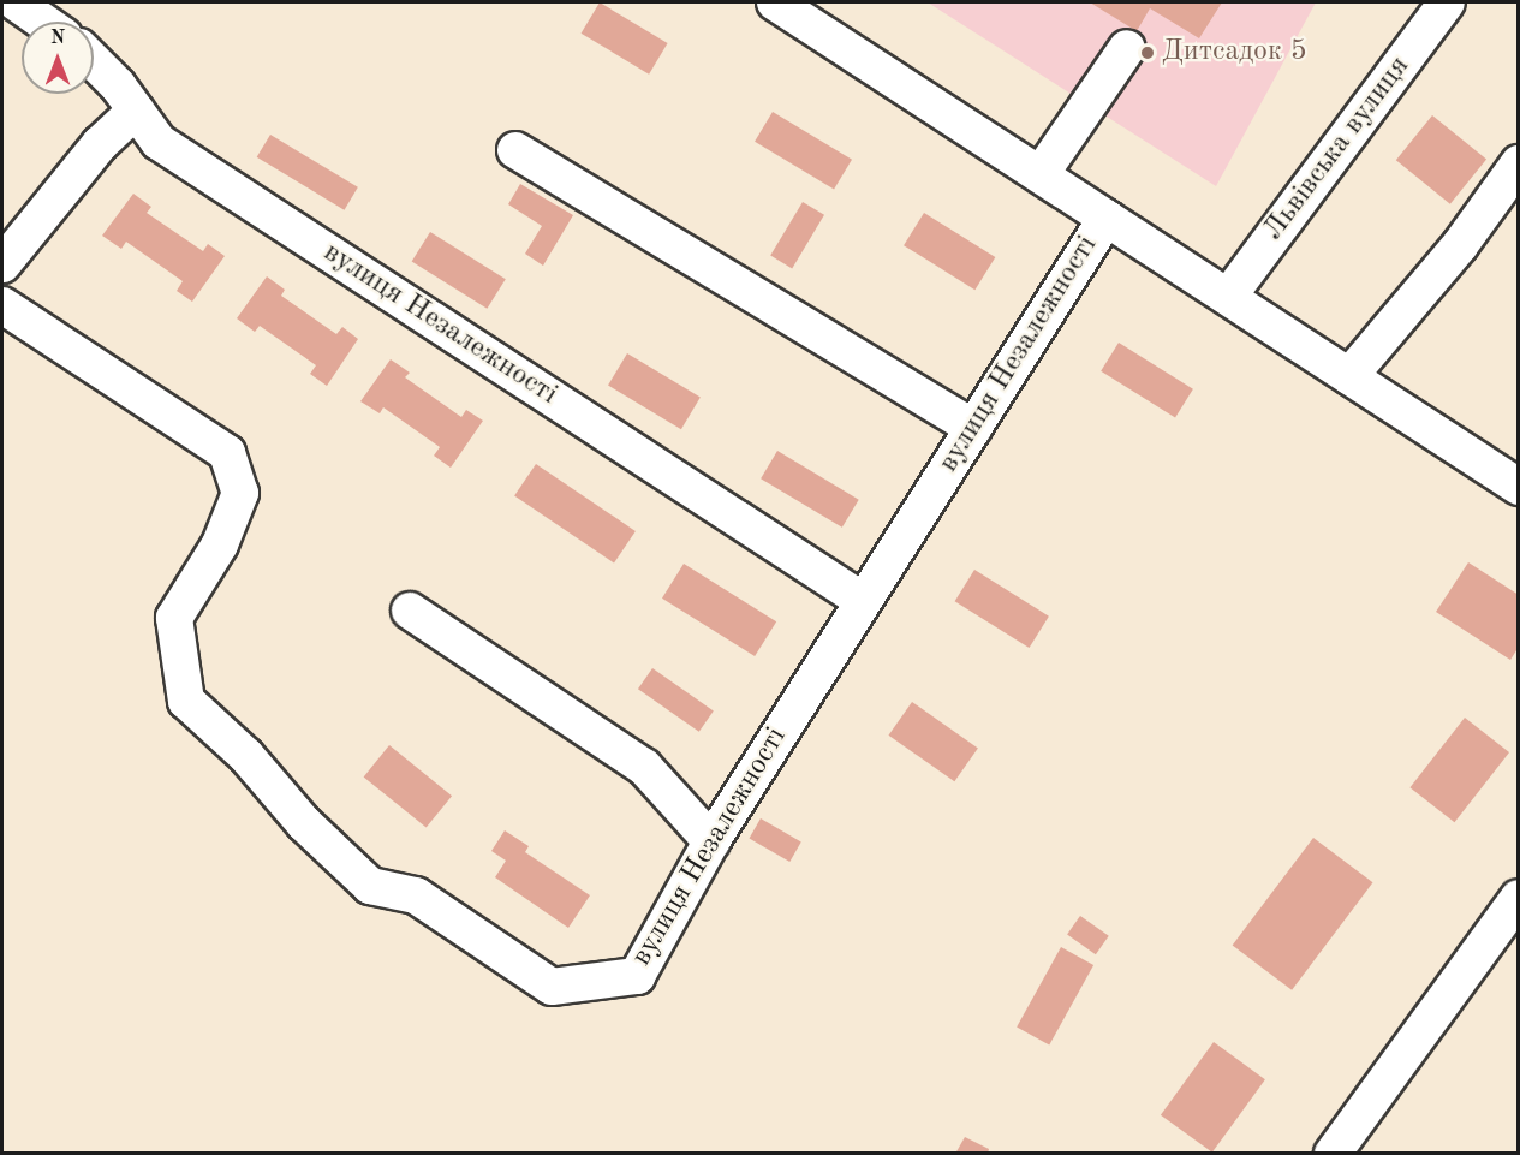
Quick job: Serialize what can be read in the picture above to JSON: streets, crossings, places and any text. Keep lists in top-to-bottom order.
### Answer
{
  "streets": {
    "street": ["Львівська вулиця", "вулиця Незалежності"]
  },
  "places": ["Дитсадок 5"],
  "north": "top"
}
